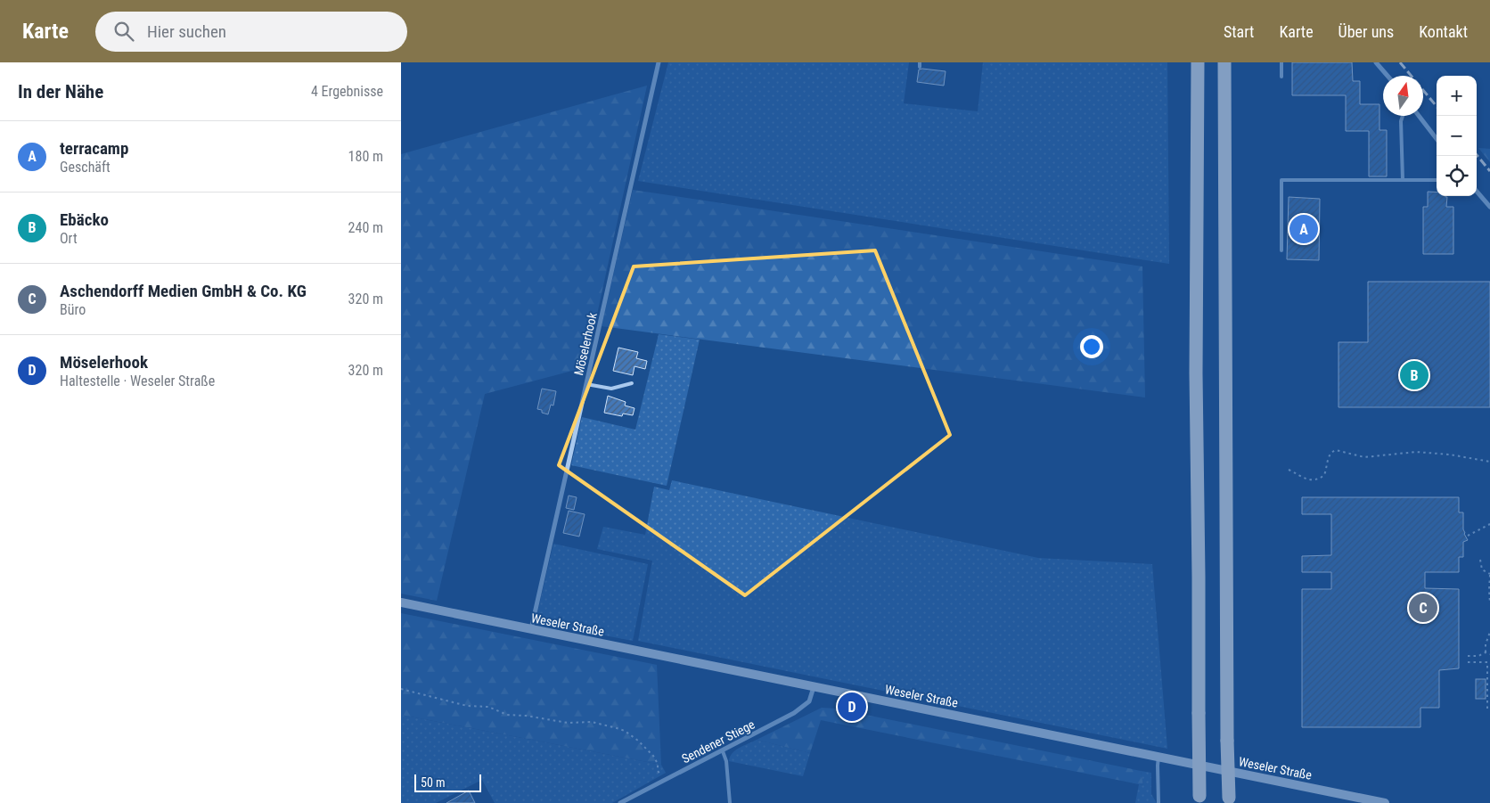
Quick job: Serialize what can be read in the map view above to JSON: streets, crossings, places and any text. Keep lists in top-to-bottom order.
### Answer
{
  "streets": {
    "main road": ["Weseler Straße"],
    "street": ["Möselerhook", "Sendener Stiege"]
  },
  "crossings": [
    ["Möselerhook", "Weseler Straße"],
    ["Weseler Straße", "Sendener Stiege"]
  ],
  "scale_bar": "50 m",
  "north": "top",
  "page": {
    "header": "Karte",
    "search": "Hier suchen",
    "nav": [
      "Start",
      "Karte",
      "Über uns",
      "Kontakt"
    ],
    "heading": ["In der Nähe", "4 Ergebnisse"],
    "map_buttons": ["+", "−"],
    "list": [
      {
        "mark": "A",
        "name": "terracamp",
        "note": "Geschäft",
        "value": "180 m"
      },
      {
        "mark": "B",
        "name": "Ebäcko",
        "note": "Ort",
        "value": "240 m"
      },
      {
        "mark": "C",
        "name": "Aschendorff Medien GmbH & Co. KG",
        "note": "Büro",
        "value": "320 m"
      },
      {
        "mark": "D",
        "name": "Möselerhook",
        "note": "Haltestelle · Weseler Straße",
        "value": "320 m"
      }
    ],
    "pins": [
      "A",
      "B",
      "C",
      "D"
    ],
    "scale": "50 m"
  }
}
